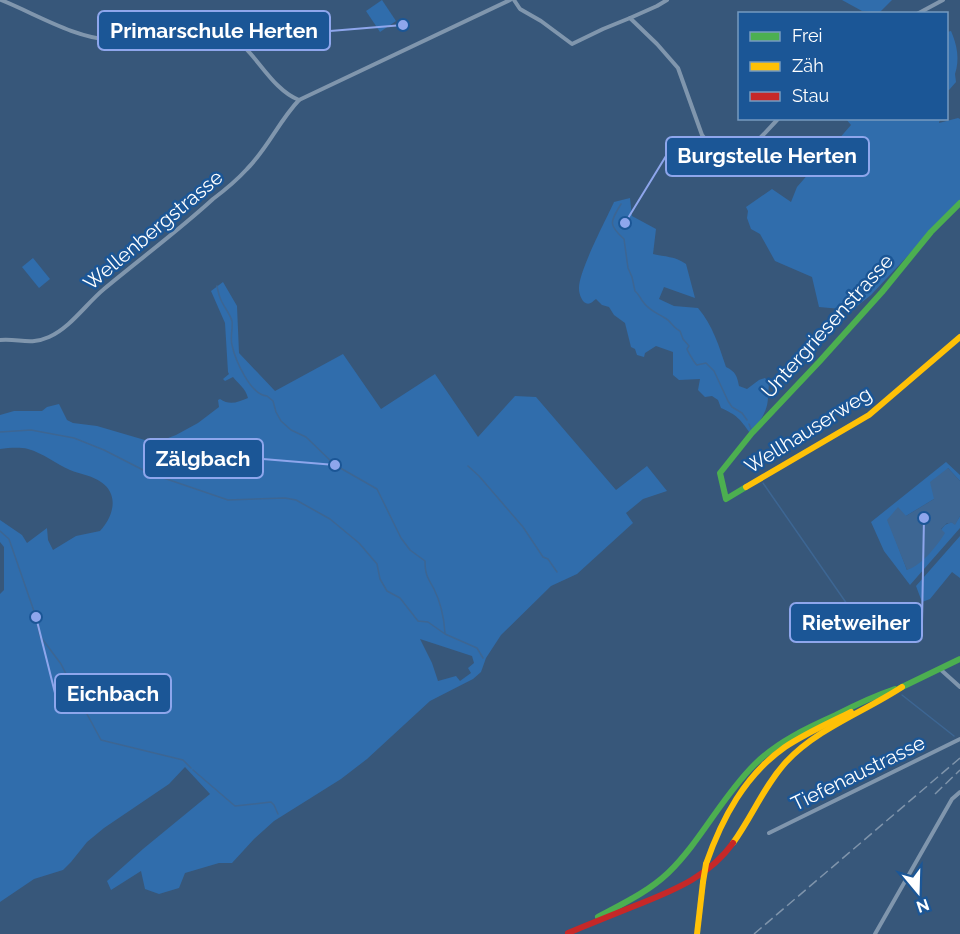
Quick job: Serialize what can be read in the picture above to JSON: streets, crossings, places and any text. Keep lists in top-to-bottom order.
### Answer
{
  "streets": {
    "main road": ["Untergriesenstrasse", "Wellhauserweg"],
    "street": ["Wellenbergstrasse", "Tiefenaustrasse"]
  },
  "crossings": [
    ["Untergriesenstrasse", "Wellhauserweg"]
  ],
  "places": [
    "Primarschule Herten",
    "Burgstelle Herten",
    "Zälgbach",
    "Rietweiher",
    "Eichbach"
  ],
  "legend": ["Frei", "Zäh", "Stau"],
  "north": "bottom"
}
